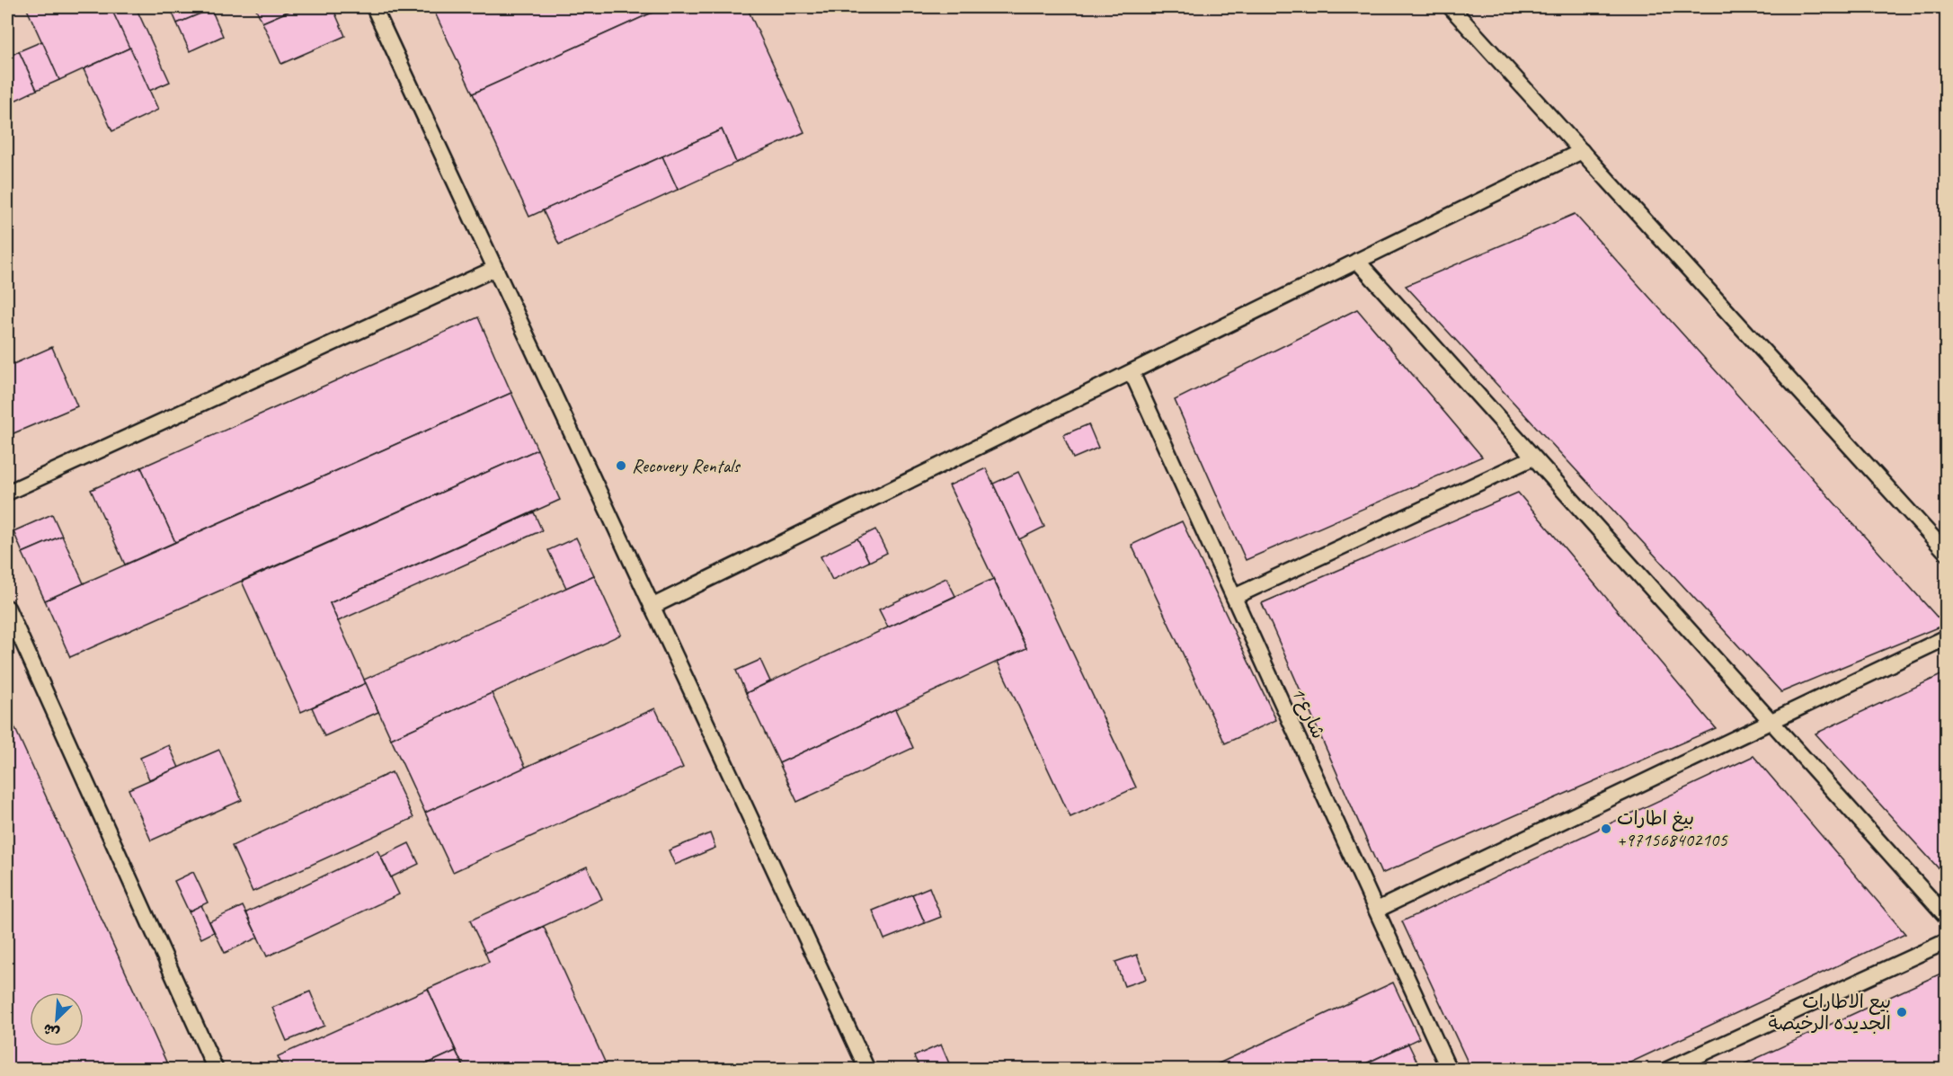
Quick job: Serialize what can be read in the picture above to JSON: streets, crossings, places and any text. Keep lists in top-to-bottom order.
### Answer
{
  "streets": {
    "lane": ["شارع 1"]
  },
  "places": ["Recovery Rentals", "بيغ اطارات +971568402105", "بيع الاطارات الجديده الرخيصة"],
  "north": "bottom left"
}
